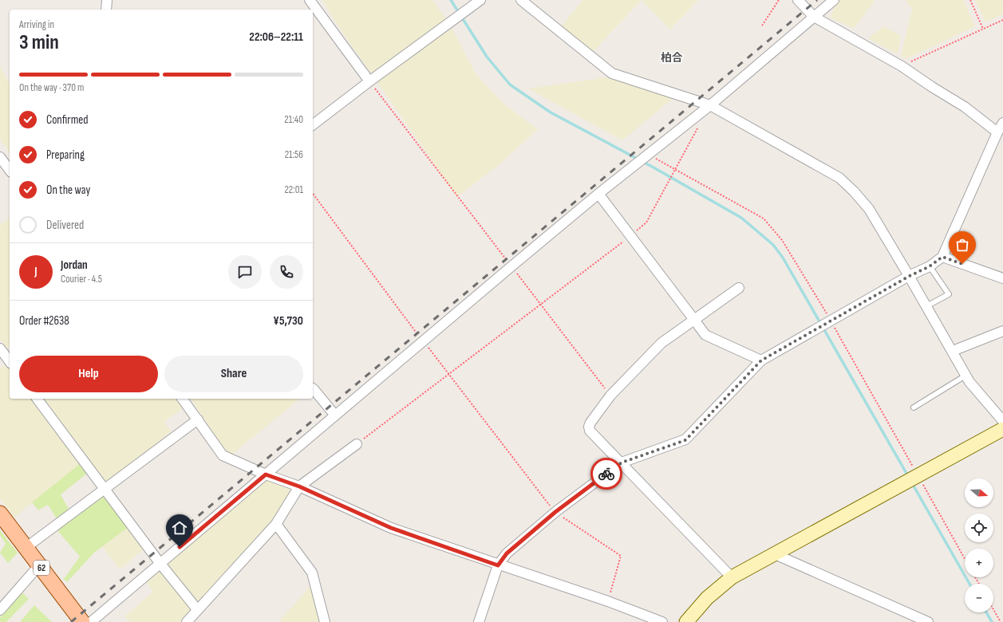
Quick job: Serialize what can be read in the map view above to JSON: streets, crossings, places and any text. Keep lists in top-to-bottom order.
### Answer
{
  "streets": {
    "main road": ["62"]
  },
  "districts": ["柏合"],
  "north": "right",
  "page": {
    "heading": ["3 min", "Arriving in", "22:06–22:11"],
    "panel": [
      "Jordan",
      "Courier · 4.5",
      "Order #2638",
      "¥5,730"
    ],
    "bar": "On the way · 370 m",
    "list": [
      ["Confirmed", "21:40"],
      ["Preparing", "21:56"],
      ["On the way", "22:01"],
      "Delivered"
    ],
    "round": "J",
    "buttons": ["Help", "Share"],
    "map_buttons": ["+", "−"]
  }
}
